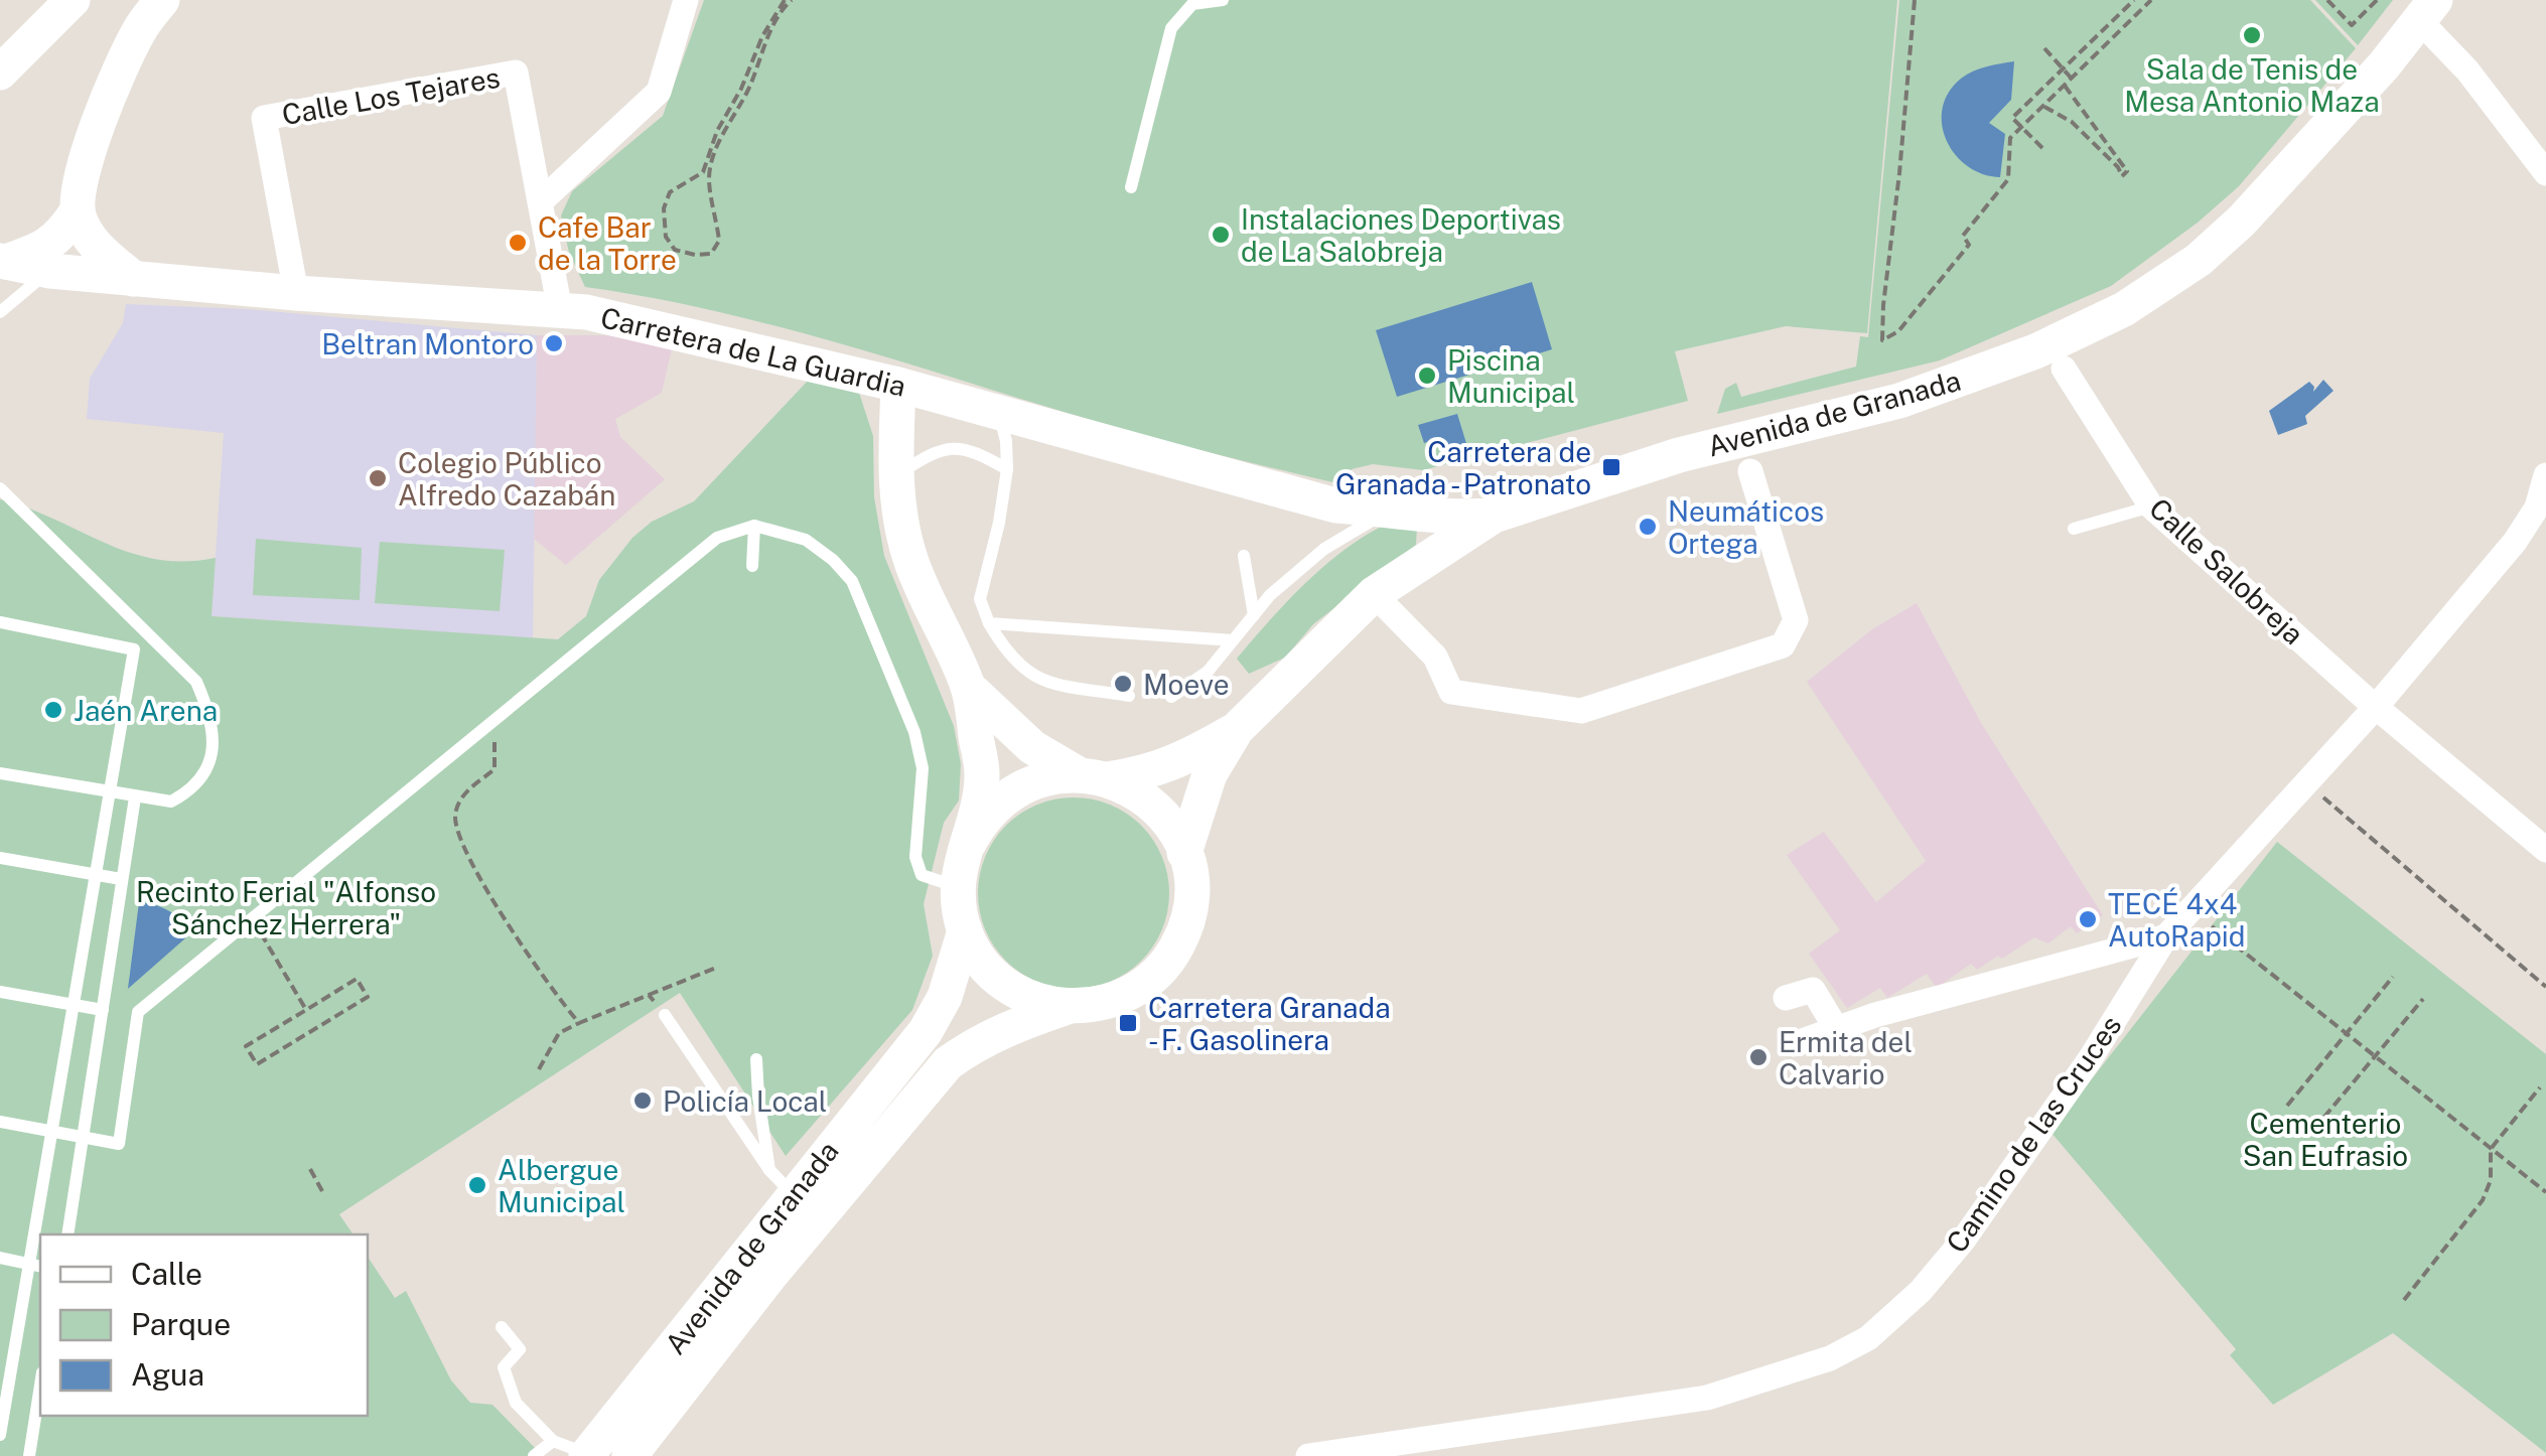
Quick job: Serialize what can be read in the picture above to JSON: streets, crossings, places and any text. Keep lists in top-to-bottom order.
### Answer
{
  "streets": {
    "street": [
      "Calle Los Tejares",
      "Carretera de La Guardia",
      "Avenida de Granada",
      "Calle Salobreja",
      "Camino de las Cruces"
    ]
  },
  "crossings": [
    ["Calle Los Tejares", "Carretera de La Guardia"],
    ["Carretera de La Guardia", "Avenida de Granada"],
    ["Calle Salobreja", "Camino de las Cruces"]
  ],
  "parks": ["Recinto Ferial \"Alfonso Sánchez Herrera\"", "Cementerio San Eufrasio"],
  "places": {
    "other": [
      "Sala de Tenis de Mesa Antonio Maza",
      "Instalaciones Deportivas de La Salobreja",
      "Cafe Bar de la Torre",
      "Beltran Montoro",
      "Piscina Municipal",
      "Colegio Público Alfredo Cazabán",
      "Neumáticos Ortega",
      "Moeve",
      "Jaén Arena",
      "TECÉ 4x4 AutoRapid",
      "Ermita del Calvario",
      "Policía Local",
      "Albergue Municipal"
    ],
    "transit": ["Carretera de Granada - Patronato", "Carretera Granada - F. Gasolinera"]
  },
  "legend": ["Calle", "Parque", "Agua"]
}
